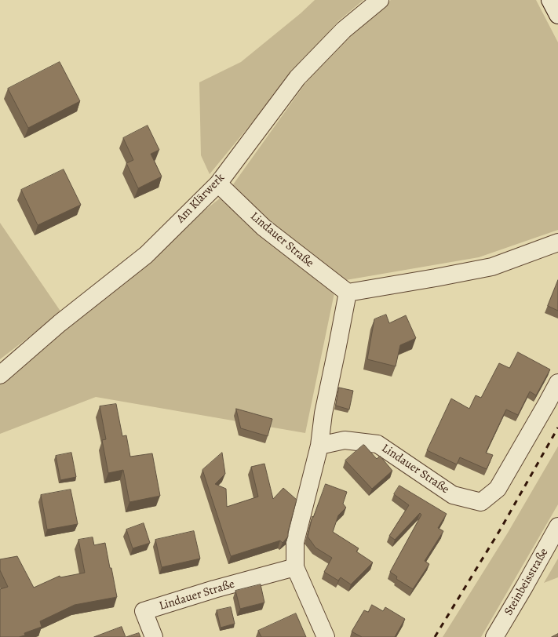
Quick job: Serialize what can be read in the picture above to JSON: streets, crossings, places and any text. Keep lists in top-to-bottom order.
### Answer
{
  "streets": {
    "street": ["Am Klärwerk", "Lindauer Straße", "Steinbeisstraße"]
  },
  "crossings": [
    ["Am Klärwerk", "Lindauer Straße"]
  ]
}
